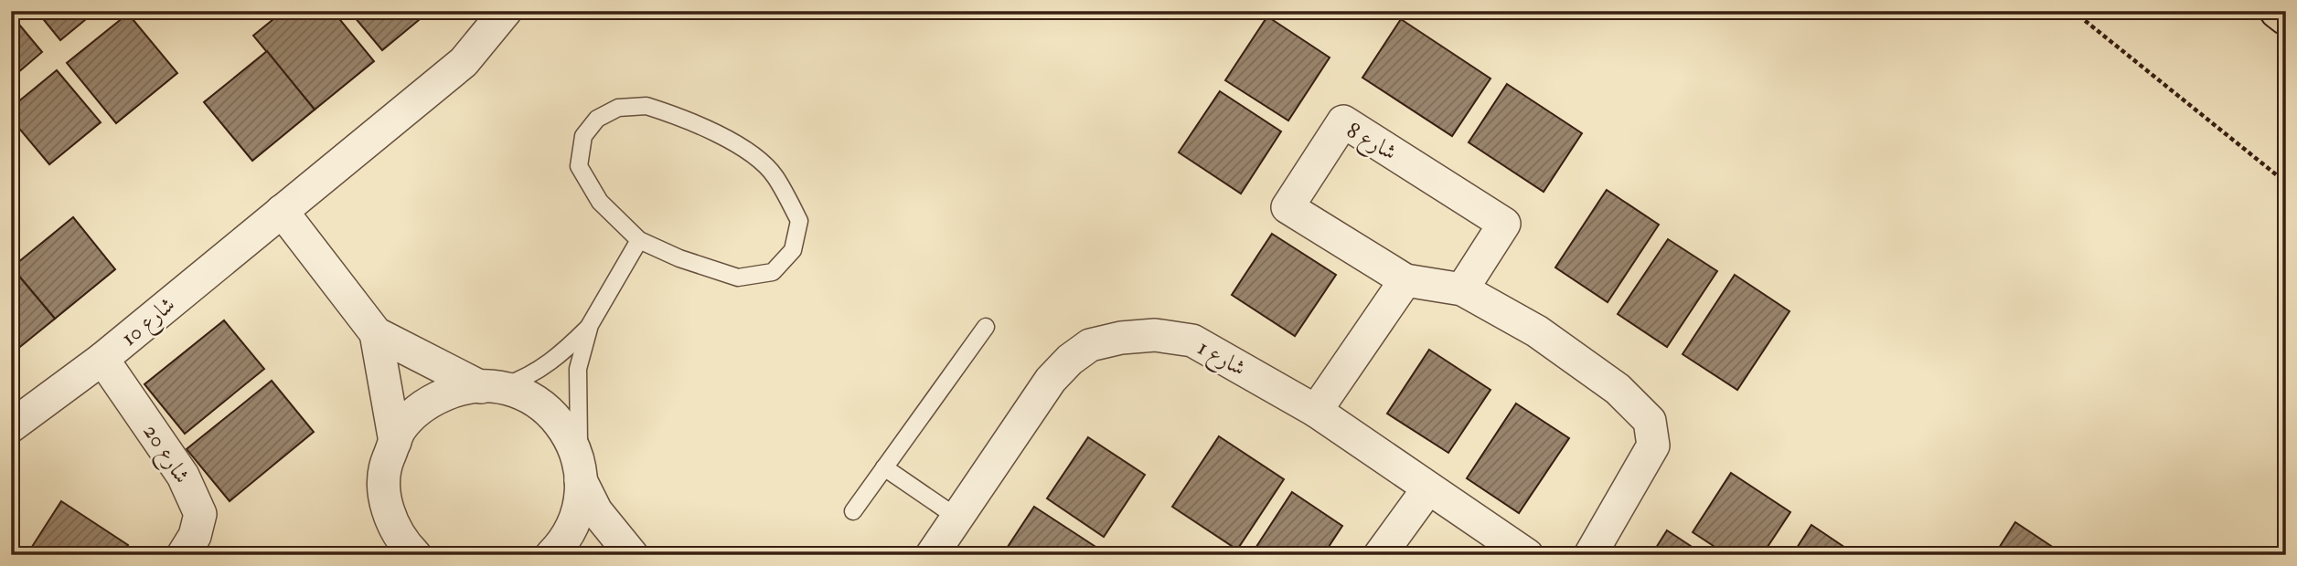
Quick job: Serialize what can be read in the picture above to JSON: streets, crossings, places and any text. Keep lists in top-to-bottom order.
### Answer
{
  "streets": {
    "street": [
      "شارع 8",
      "شارع 10",
      "شارع 1",
      "شارع 20"
    ]
  },
  "crossings": [
    ["شارع 10", "شارع 20"]
  ]
}
